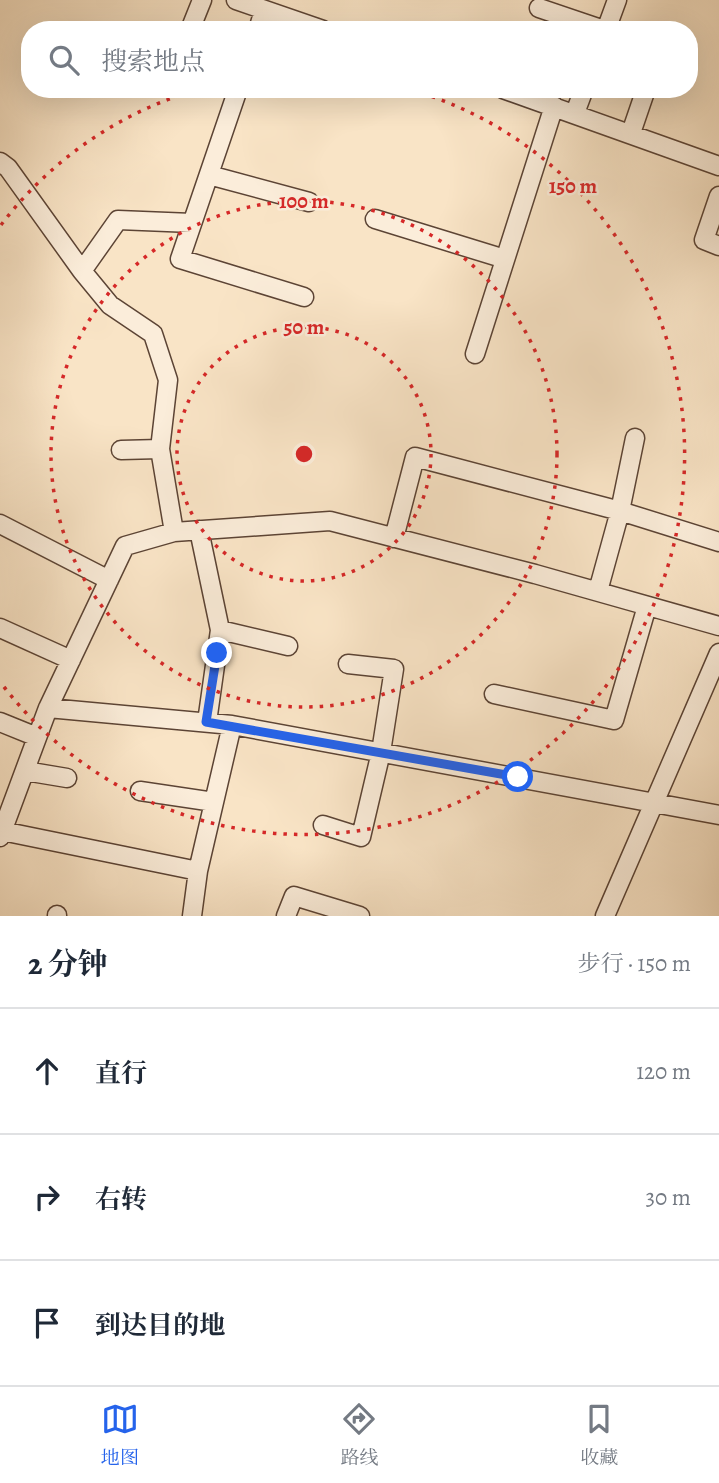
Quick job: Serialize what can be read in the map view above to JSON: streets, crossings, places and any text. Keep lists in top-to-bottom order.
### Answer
{
  "page": {
    "search": "搜索地点",
    "heading": ["2 分钟", "步行 · 150 m"],
    "list": [
      ["直行", "120 m"],
      ["右转", "30 m"],
      "到达目的地"
    ],
    "nav": ["地图", "路线", "收藏"]
  },
  "rings": ["150 m", "100 m", "50 m"]
}
